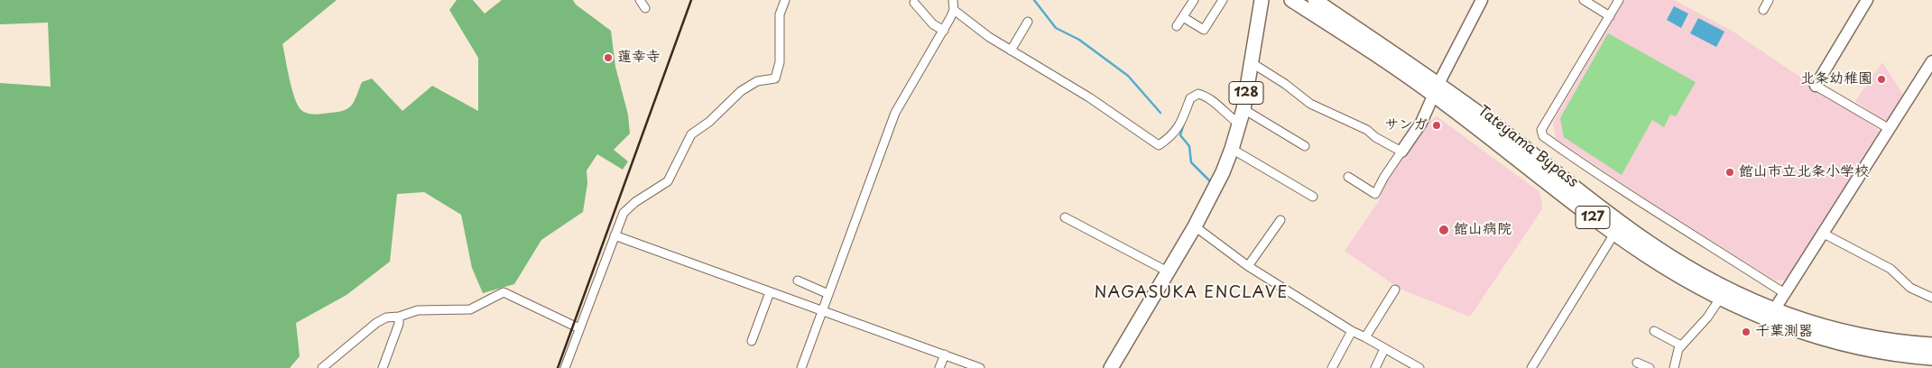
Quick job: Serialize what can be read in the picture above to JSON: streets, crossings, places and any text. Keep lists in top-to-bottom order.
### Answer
{
  "streets": {
    "highway": ["128", "Tateyama Bypass", "127"]
  },
  "districts": ["NAGASUKA ENCLAVE"],
  "places": [
    "蓮幸寺",
    "北条幼稚園",
    "サンガ",
    "館山市立北条小学校",
    "館山病院",
    "千葉測器"
  ]
}
